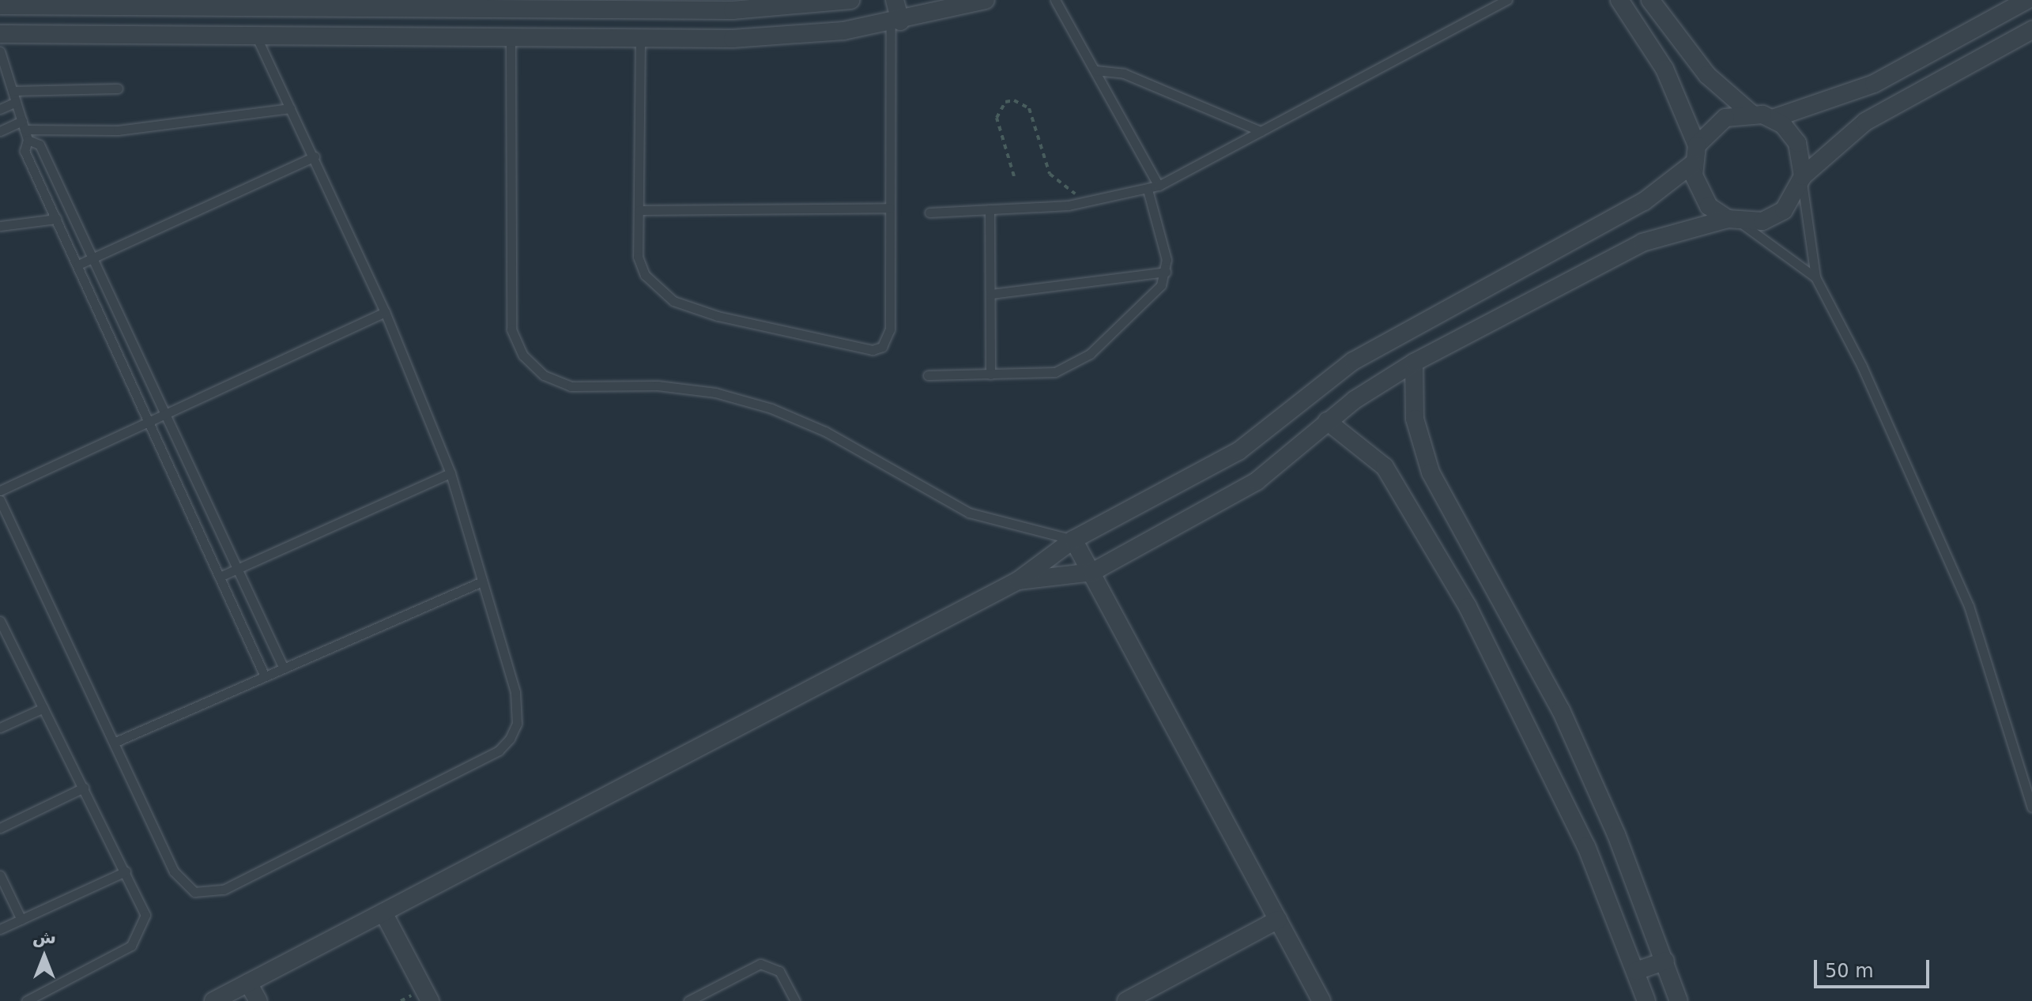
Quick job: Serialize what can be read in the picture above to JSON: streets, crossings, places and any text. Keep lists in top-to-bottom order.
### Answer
{
  "scale_bar": "50 m",
  "north": "top"
}
